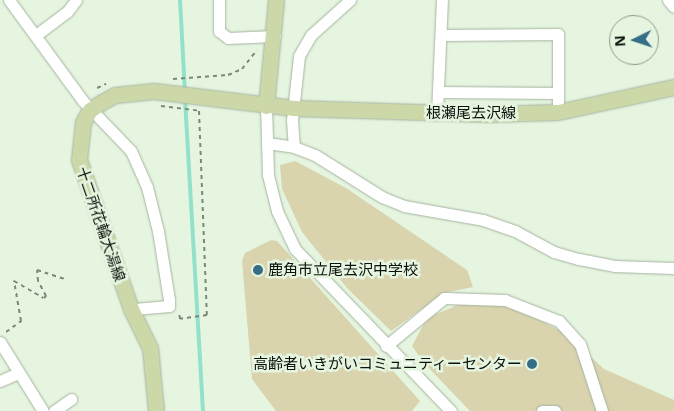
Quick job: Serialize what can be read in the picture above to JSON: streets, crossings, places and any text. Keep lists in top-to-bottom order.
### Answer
{
  "streets": {
    "main road": ["根瀬尾去沢線", "十二所花輪大湯線"]
  },
  "places": ["鹿角市立尾去沢中学校", "高齢者いきがいコミュニティーセンター"],
  "north": "left"
}
